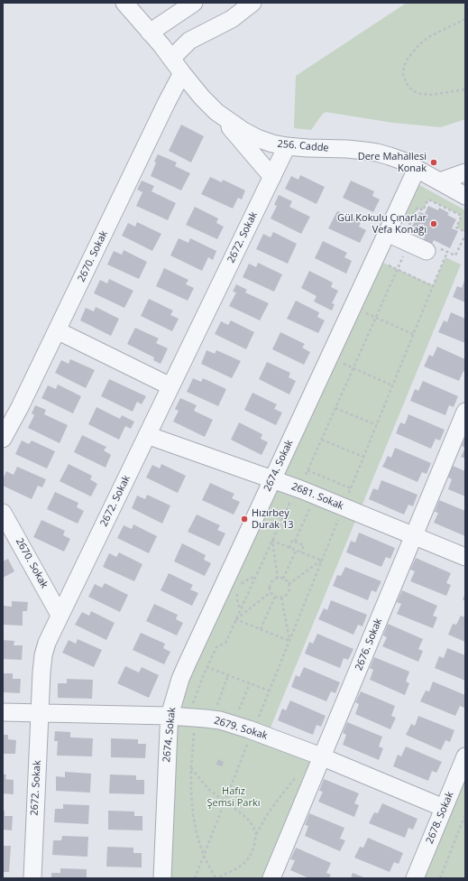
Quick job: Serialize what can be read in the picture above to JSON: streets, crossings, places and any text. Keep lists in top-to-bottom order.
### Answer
{
  "streets": {
    "street": [
      "256. Cadde",
      "2672. Sokak",
      "2670. Sokak",
      "2674. Sokak",
      "2681. Sokak",
      "2676. Sokak",
      "2679. Sokak",
      "2678. Sokak"
    ]
  },
  "crossings": [
    ["256. Cadde", "2672. Sokak"],
    ["256. Cadde", "2670. Sokak"],
    ["256. Cadde", "2674. Sokak"],
    ["2672. Sokak", "2670. Sokak"],
    ["2672. Sokak", "2681. Sokak"],
    ["2672. Sokak", "2679. Sokak"],
    ["2674. Sokak", "2681. Sokak"],
    ["2674. Sokak", "2679. Sokak"],
    ["2681. Sokak", "2676. Sokak"],
    ["2676. Sokak", "2679. Sokak"],
    ["2679. Sokak", "2678. Sokak"]
  ],
  "parks": ["Hafız Şemsi Parkı"],
  "places": ["Dere Mahallesi Konak", "Gül Kokulu Çınarlar Vefa Konağı", "Hızırbey Durak 13"]
}
